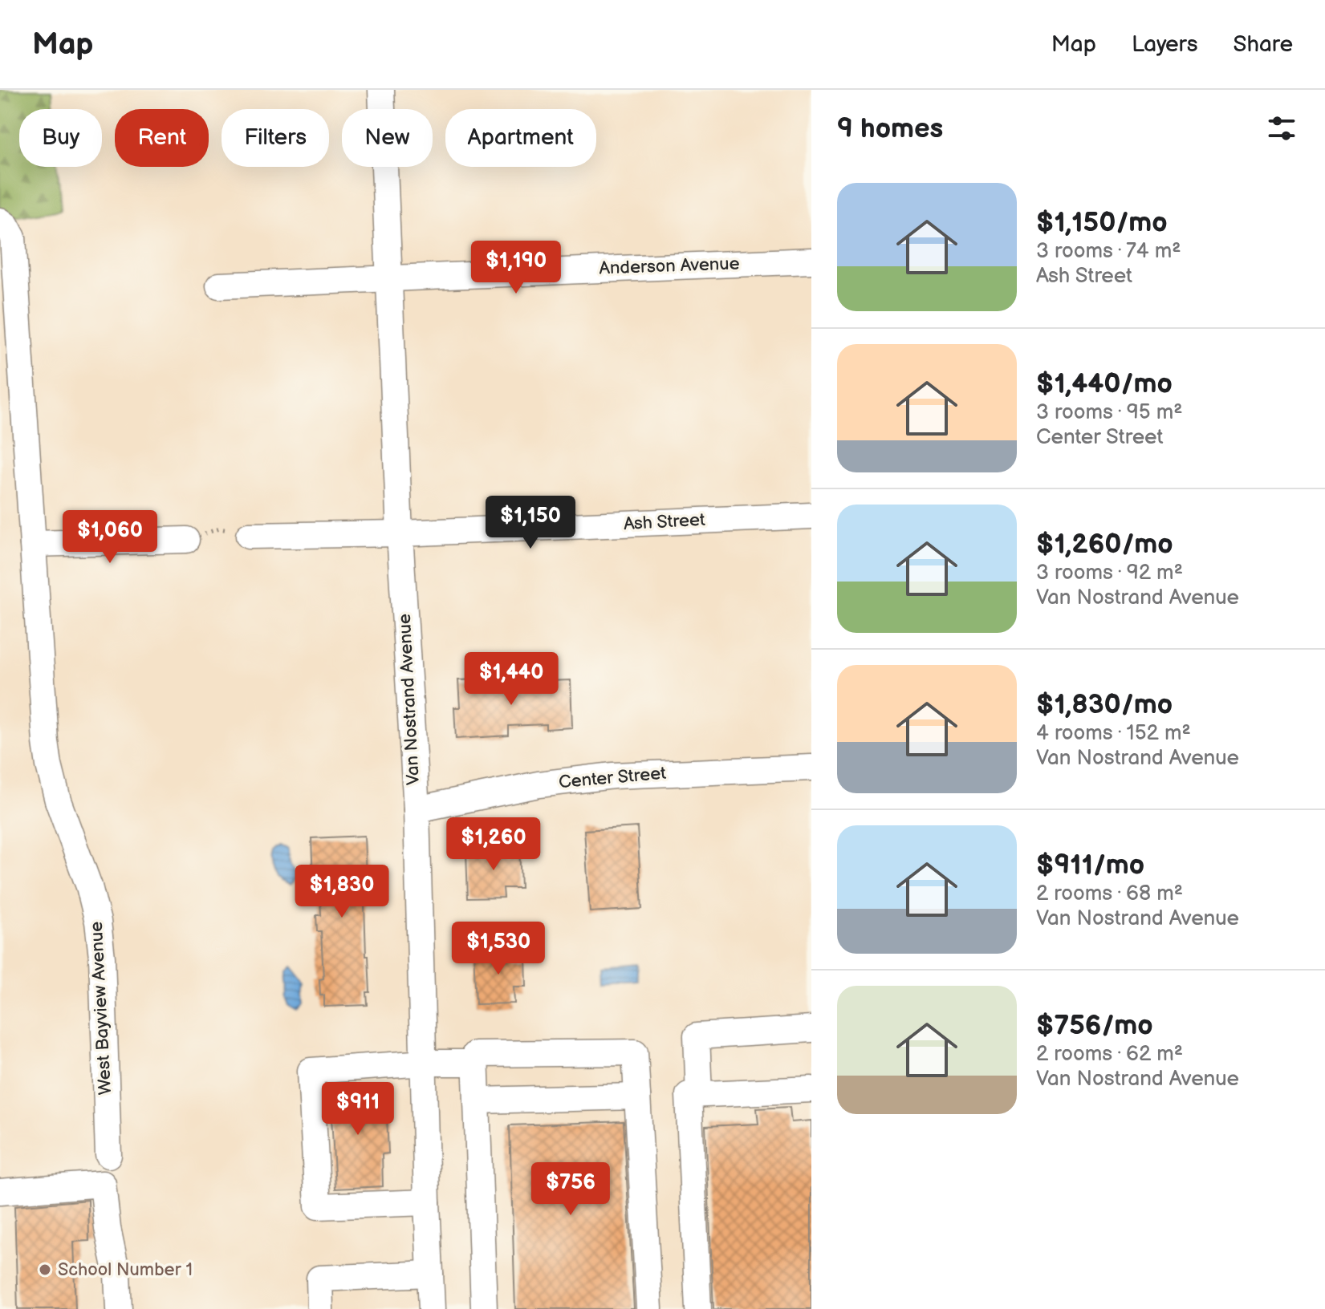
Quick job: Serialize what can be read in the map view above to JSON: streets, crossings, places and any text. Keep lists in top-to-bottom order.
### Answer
{
  "streets": {
    "street": [
      "Anderson Avenue",
      "Ash Street",
      "Van Nostrand Avenue",
      "Center Street",
      "West Bayview Avenue"
    ]
  },
  "crossings": [
    ["Anderson Avenue", "Van Nostrand Avenue"],
    ["Ash Street", "Van Nostrand Avenue"],
    ["Van Nostrand Avenue", "Center Street"]
  ],
  "places": ["School Number 1"],
  "page": {
    "header": "Map",
    "nav": ["Map", "Layers", "Share"],
    "heading": "9 homes",
    "chip": [
      "Buy",
      "Rent",
      "Filters",
      "New",
      "Apartment"
    ],
    "list": [
      {
        "name": "$1,150/mo",
        "note": "3 rooms · 74 m² · Ash Street"
      },
      {
        "name": "$1,440/mo",
        "note": "3 rooms · 95 m² · Center Street"
      },
      {
        "name": "$1,260/mo",
        "note": "3 rooms · 92 m² · Van Nostrand Avenue"
      },
      {
        "name": "$1,830/mo",
        "note": "4 rooms · 152 m² · Van Nostrand Avenue"
      },
      {
        "name": "$911/mo",
        "note": "2 rooms · 68 m² · Van Nostrand Avenue"
      },
      {
        "name": "$756/mo",
        "note": "2 rooms · 62 m² · Van Nostrand Avenue"
      }
    ],
    "price": [
      "$1,190",
      "$1,150",
      "$1,060",
      "$1,440",
      "$1,260",
      "$1,830",
      "$1,530",
      "$911",
      "$756"
    ]
  }
}
